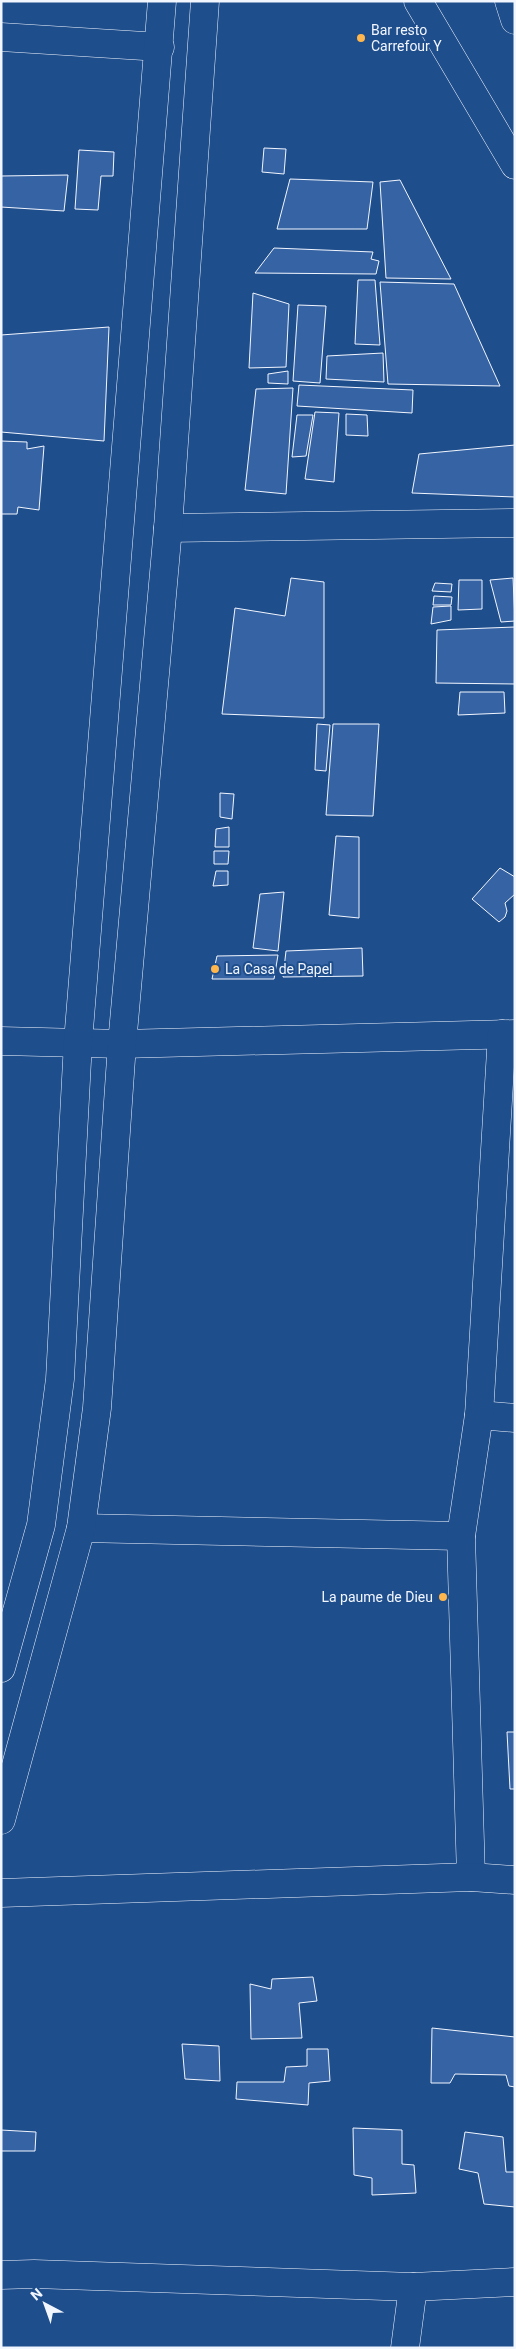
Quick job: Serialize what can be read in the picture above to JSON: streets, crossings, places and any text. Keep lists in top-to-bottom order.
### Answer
{
  "places": ["Bar resto Carrefour Y", "La Casa de Papel", "La paume de Dieu"],
  "north": "top left"
}
